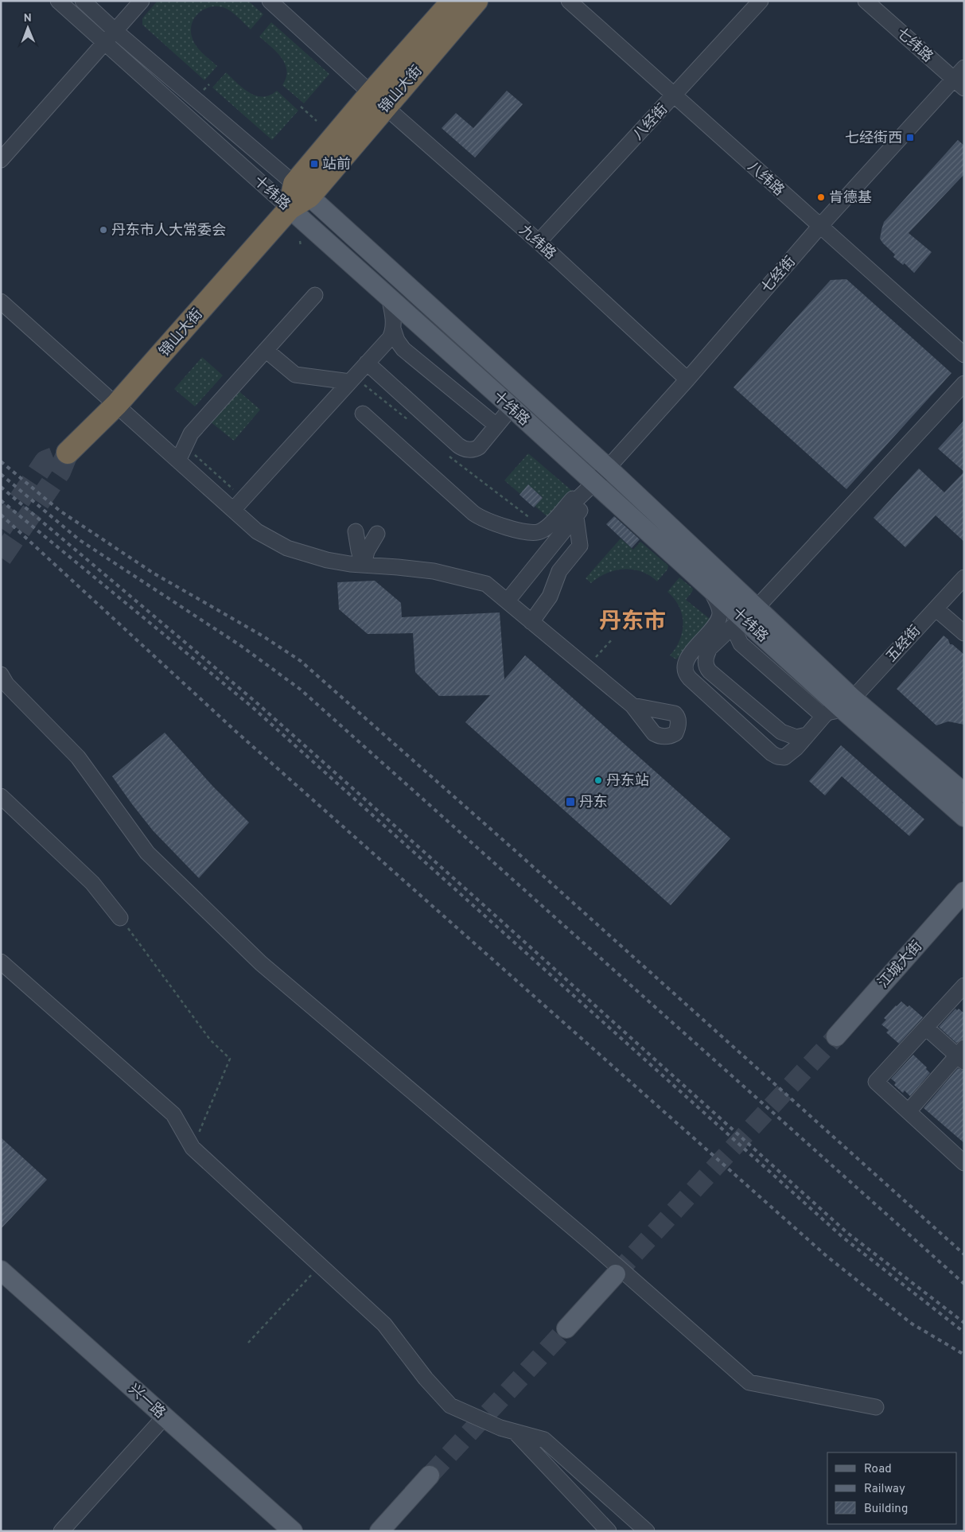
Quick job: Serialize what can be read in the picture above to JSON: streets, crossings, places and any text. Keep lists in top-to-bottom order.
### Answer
{
  "streets": {
    "highway": ["锦山大街"],
    "main road": ["十纬路", "江城大街", "兴一路"],
    "street": [
      "七纬路",
      "八经街",
      "八纬路",
      "九纬路",
      "七经街",
      "五经街"
    ]
  },
  "crossings": [
    ["七纬路", "七经街"],
    ["锦山大街", "十纬路"],
    ["锦山大街", "九纬路"],
    ["八经街", "八纬路"],
    ["八经街", "九纬路"],
    ["八纬路", "七经街"],
    ["十纬路", "七经街"],
    ["十纬路", "五经街"],
    ["九纬路", "七经街"]
  ],
  "districts": ["丹东市"],
  "places": {
    "transit": ["七经街西", "站前", "丹东"],
    "other": ["肯德基", "丹东市人大常委会", "丹东站"]
  },
  "legend": ["Road", "Railway", "Building"],
  "north": "top"
}
